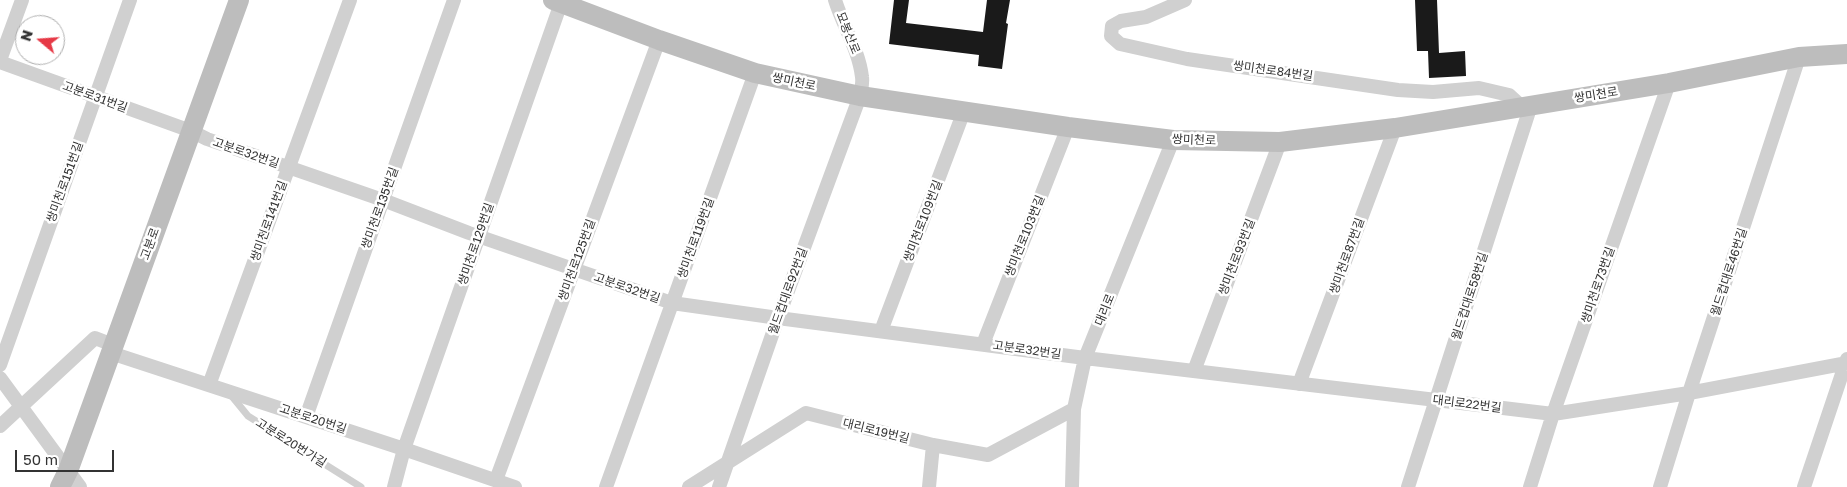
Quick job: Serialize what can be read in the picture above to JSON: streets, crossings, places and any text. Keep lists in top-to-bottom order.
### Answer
{
  "streets": {
    "street": [
      "묘봉산로",
      "쌍미천로84번길",
      "쌍미천로",
      "고분로31번길",
      "고분로32번길",
      "쌍미천로151번길",
      "쌍미천로135번길",
      "쌍미천로141번길",
      "쌍미천로109번길",
      "쌍미천로103번길",
      "쌍미천로119번길",
      "고분로",
      "쌍미천로129번길",
      "쌍미천로87번길",
      "쌍미천로93번길",
      "쌍미천로125번길",
      "월드컵대로46번길",
      "쌍미천로73번길",
      "월드컵대로92번길",
      "월드컵대로58번길",
      "대리로",
      "대리로22번길",
      "고분로20번길",
      "대리로19번길"
    ],
    "lane": ["고분로20번가길"]
  },
  "crossings": [
    ["묘봉산로", "쌍미천로"],
    ["묘봉산로", "월드컵대로92번길"],
    ["쌍미천로84번길", "쌍미천로"],
    ["쌍미천로84번길", "월드컵대로58번길"],
    ["쌍미천로", "쌍미천로109번길"],
    ["쌍미천로", "쌍미천로103번길"],
    ["쌍미천로", "쌍미천로119번길"],
    ["쌍미천로", "쌍미천로129번길"],
    ["쌍미천로", "쌍미천로87번길"],
    ["쌍미천로", "쌍미천로93번길"],
    ["쌍미천로", "쌍미천로125번길"],
    ["쌍미천로", "월드컵대로46번길"],
    ["쌍미천로", "쌍미천로73번길"],
    ["쌍미천로", "월드컵대로92번길"],
    ["쌍미천로", "월드컵대로58번길"],
    ["쌍미천로", "대리로"],
    ["고분로31번길", "고분로32번길"],
    ["고분로31번길", "쌍미천로151번길"],
    ["고분로31번길", "고분로"],
    ["고분로32번길", "쌍미천로135번길"],
    ["고분로32번길", "쌍미천로141번길"],
    ["고분로32번길", "쌍미천로109번길"],
    ["고분로32번길", "쌍미천로103번길"],
    ["고분로32번길", "쌍미천로119번길"],
    ["고분로32번길", "고분로"],
    ["고분로32번길", "쌍미천로129번길"],
    ["고분로32번길", "쌍미천로125번길"],
    ["고분로32번길", "월드컵대로92번길"],
    ["고분로32번길", "대리로"],
    ["고분로32번길", "대리로22번길"],
    ["쌍미천로135번길", "고분로20번길"],
    ["쌍미천로141번길", "고분로20번길"],
    ["고분로", "고분로20번길"],
    ["쌍미천로129번길", "고분로20번길"],
    ["쌍미천로87번길", "대리로22번길"],
    ["쌍미천로93번길", "대리로22번길"],
    ["쌍미천로125번길", "고분로20번길"],
    ["월드컵대로46번길", "대리로22번길"],
    ["쌍미천로73번길", "대리로22번길"],
    ["월드컵대로92번길", "대리로19번길"],
    ["월드컵대로58번길", "대리로22번길"],
    ["대리로", "대리로22번길"],
    ["대리로", "대리로19번길"],
    ["고분로20번길", "고분로20번가길"]
  ],
  "scale_bar": "50 m",
  "north": "left"
}
